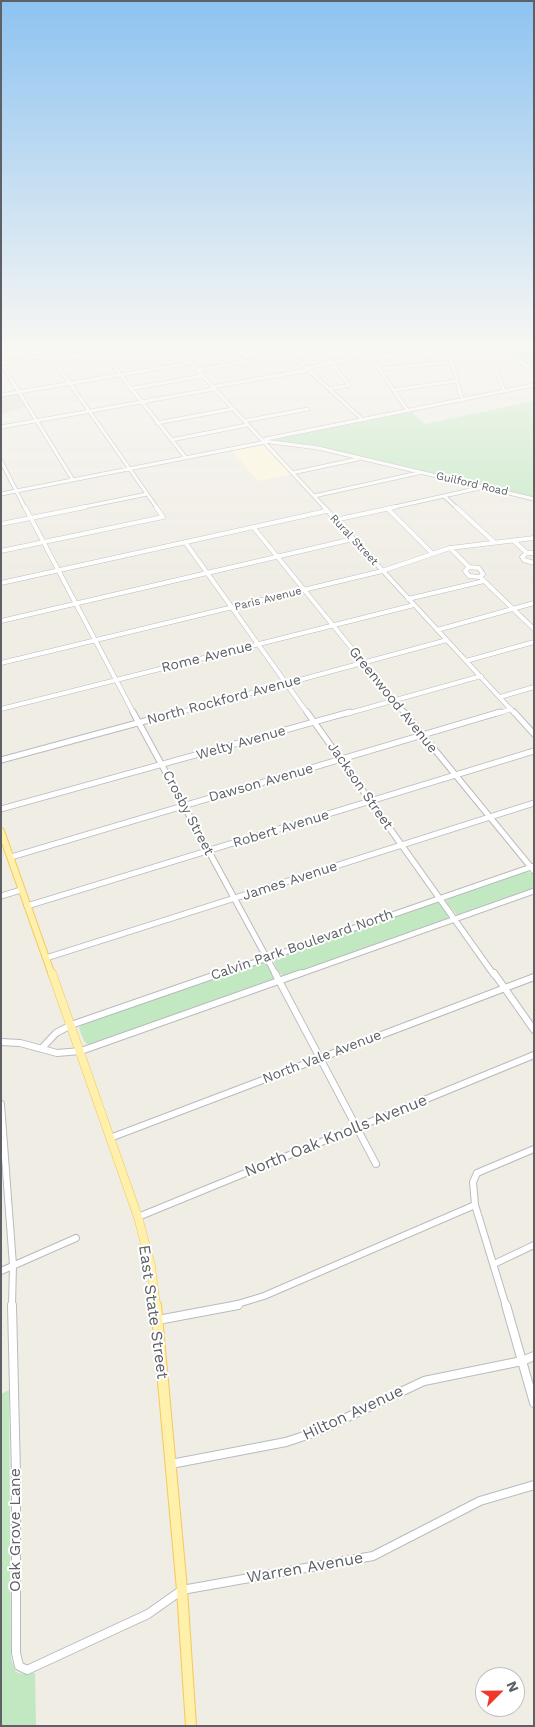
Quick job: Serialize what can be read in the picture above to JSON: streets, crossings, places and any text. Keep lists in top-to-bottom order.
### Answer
{
  "streets": {
    "main road": ["East State Street"],
    "street": [
      "Guilford Road",
      "Rural Street",
      "Paris Avenue",
      "Rome Avenue",
      "North Rockford Avenue",
      "Greenwood Avenue",
      "Welty Avenue",
      "Dawson Avenue",
      "Jackson Street",
      "Crosby Street",
      "Robert Avenue",
      "James Avenue",
      "Calvin Park Boulevard North",
      "North Vale Avenue",
      "North Oak Knolls Avenue",
      "Hilton Avenue",
      "Oak Grove Lane",
      "Warren Avenue"
    ]
  },
  "crossings": [
    ["Guilford Road", "Rural Street"],
    ["Rural Street", "Paris Avenue"],
    ["Rural Street", "Rome Avenue"],
    ["Rural Street", "North Rockford Avenue"],
    ["Rural Street", "Welty Avenue"],
    ["Rural Street", "Dawson Avenue"],
    ["Paris Avenue", "Greenwood Avenue"],
    ["Paris Avenue", "Jackson Street"],
    ["Paris Avenue", "Crosby Street"],
    ["Rome Avenue", "Greenwood Avenue"],
    ["Rome Avenue", "Jackson Street"],
    ["Rome Avenue", "Crosby Street"],
    ["North Rockford Avenue", "Greenwood Avenue"],
    ["North Rockford Avenue", "Jackson Street"],
    ["North Rockford Avenue", "Crosby Street"],
    ["Greenwood Avenue", "Welty Avenue"],
    ["Greenwood Avenue", "Dawson Avenue"],
    ["Greenwood Avenue", "Robert Avenue"],
    ["Greenwood Avenue", "James Avenue"],
    ["Greenwood Avenue", "Calvin Park Boulevard North"],
    ["Welty Avenue", "Jackson Street"],
    ["Welty Avenue", "Crosby Street"],
    ["Dawson Avenue", "Jackson Street"],
    ["Dawson Avenue", "Crosby Street"],
    ["Dawson Avenue", "East State Street"],
    ["Jackson Street", "Robert Avenue"],
    ["Jackson Street", "James Avenue"],
    ["Jackson Street", "Calvin Park Boulevard North"],
    ["Jackson Street", "North Vale Avenue"],
    ["Crosby Street", "Robert Avenue"],
    ["Crosby Street", "James Avenue"],
    ["Crosby Street", "Calvin Park Boulevard North"],
    ["Crosby Street", "North Vale Avenue"],
    ["Crosby Street", "North Oak Knolls Avenue"],
    ["Robert Avenue", "East State Street"],
    ["James Avenue", "East State Street"],
    ["Calvin Park Boulevard North", "East State Street"],
    ["North Vale Avenue", "East State Street"],
    ["North Oak Knolls Avenue", "East State Street"],
    ["East State Street", "Hilton Avenue"],
    ["East State Street", "Oak Grove Lane"],
    ["East State Street", "Warren Avenue"],
    ["Oak Grove Lane", "Warren Avenue"]
  ],
  "north": "top right"
}
